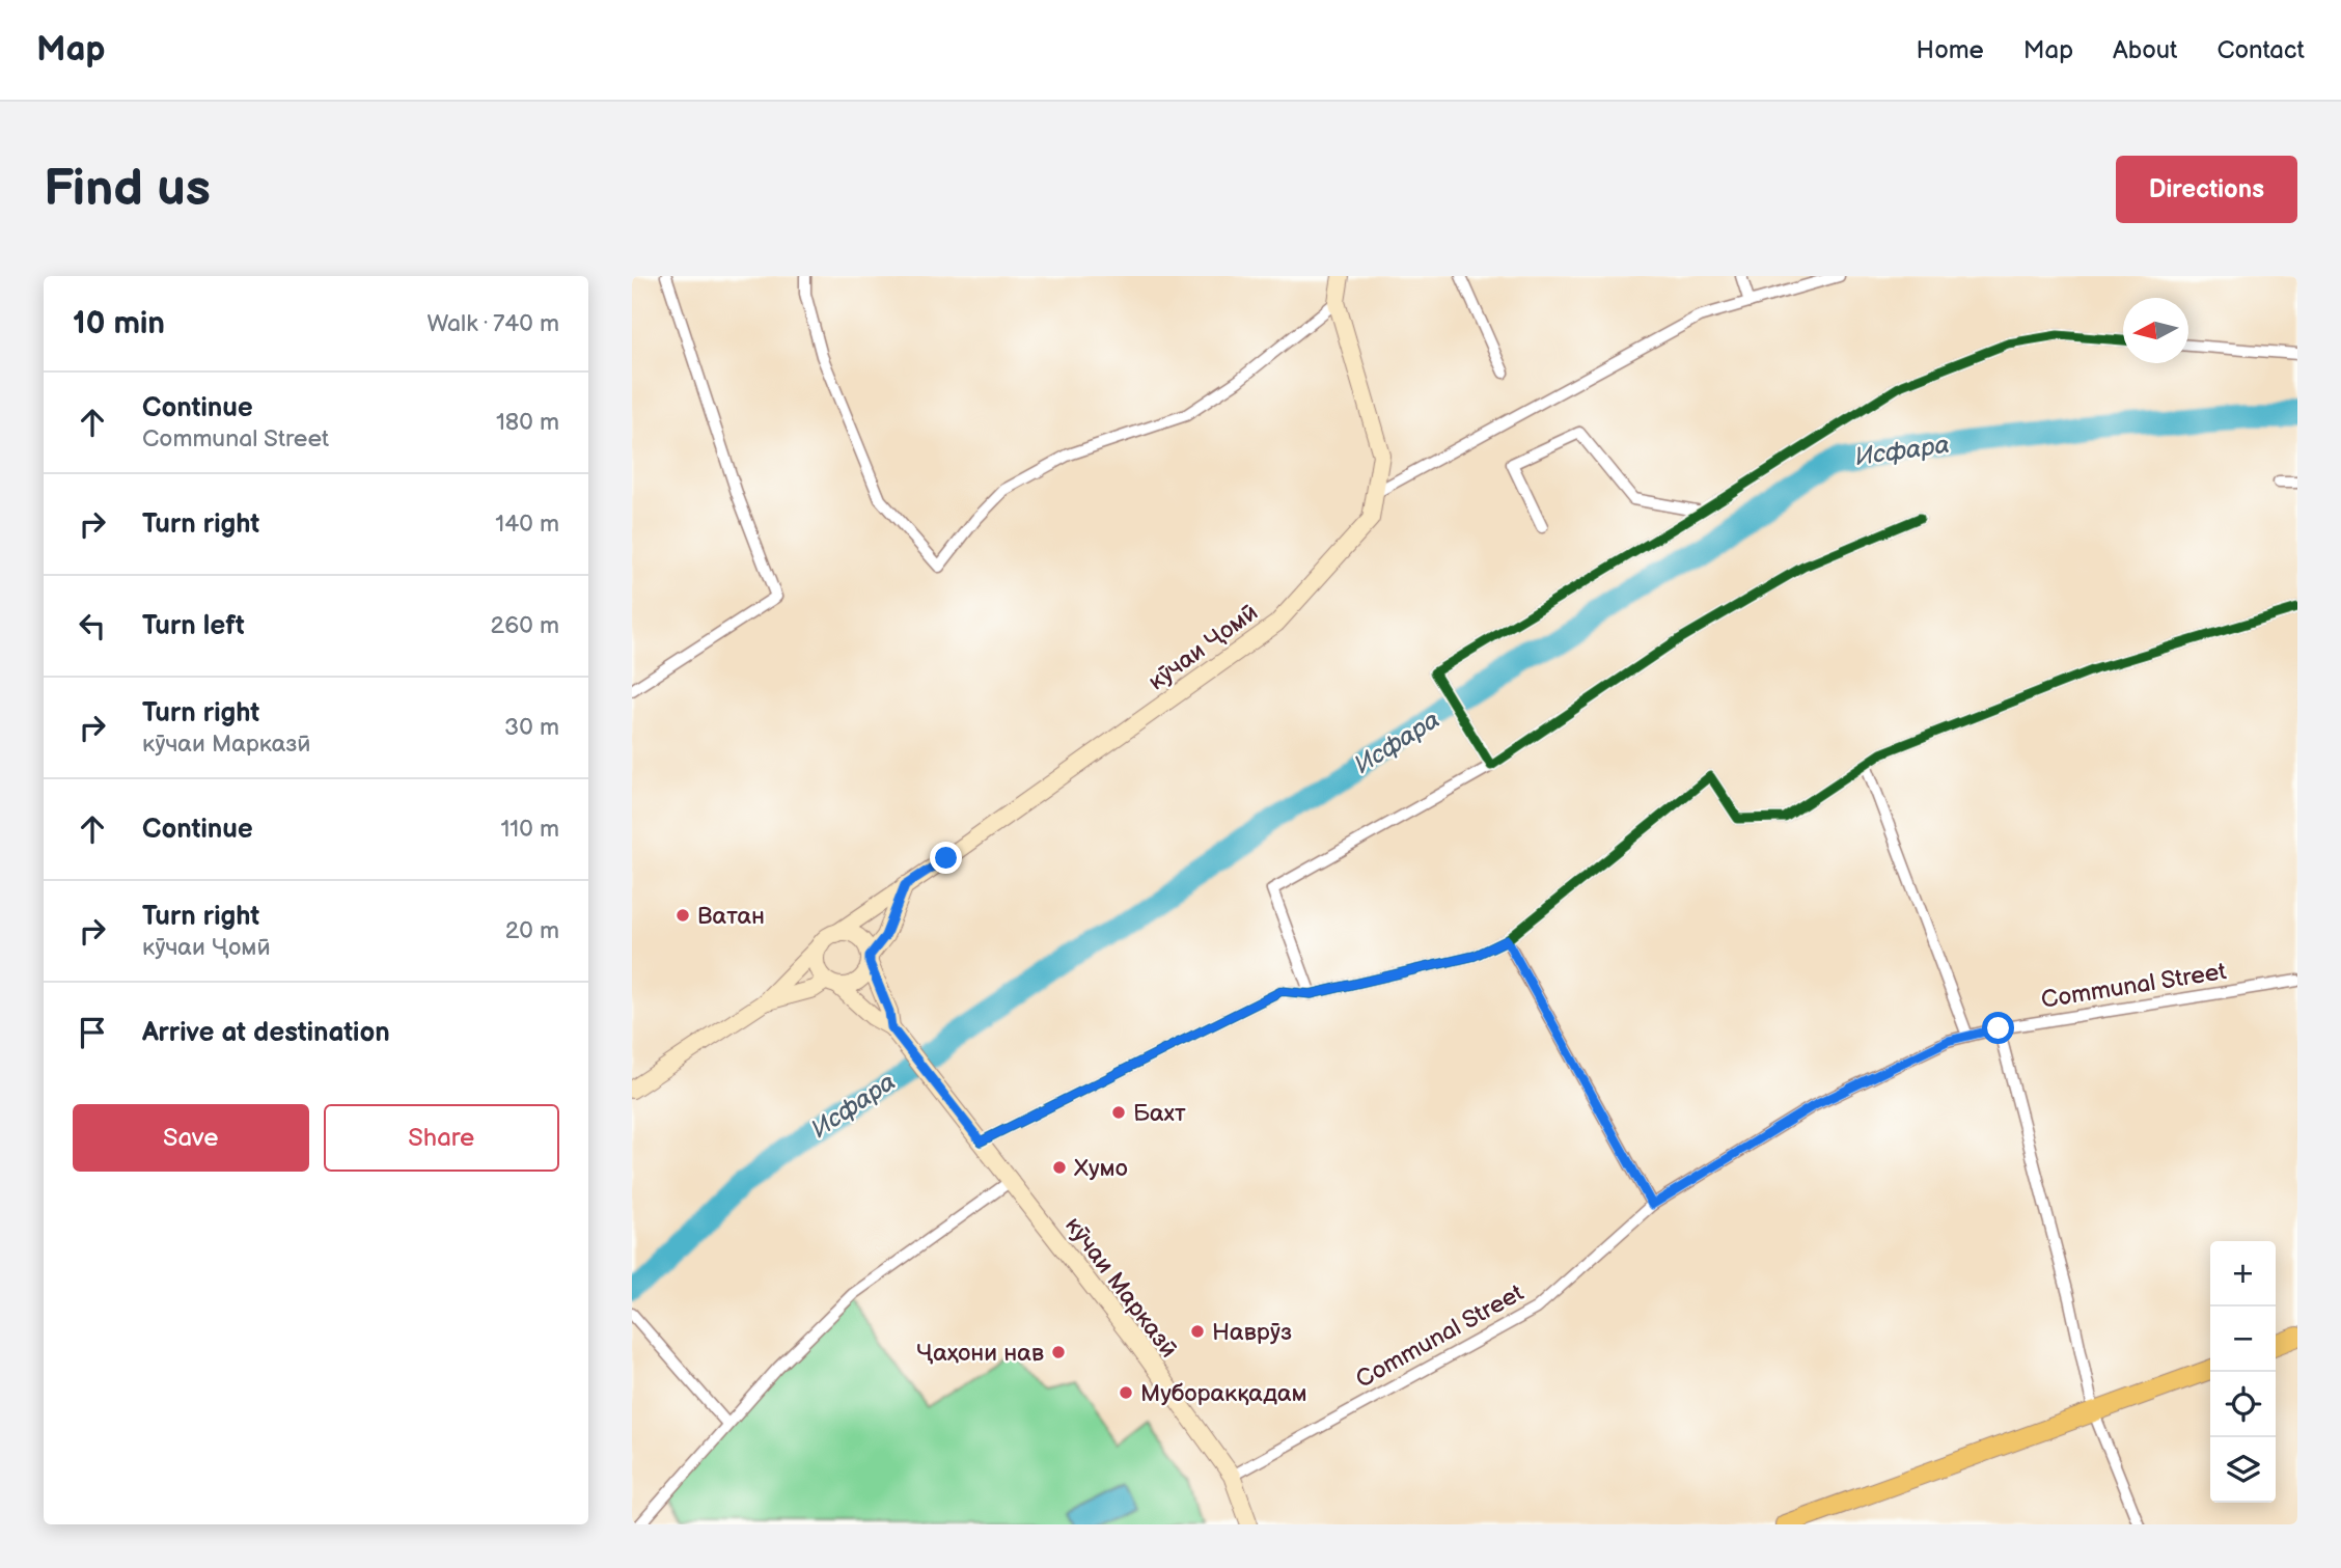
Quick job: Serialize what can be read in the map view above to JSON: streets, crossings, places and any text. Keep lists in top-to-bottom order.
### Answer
{
  "streets": {
    "main road": ["кӯчаи Ҷомӣ", "кӯчаи Марказӣ"],
    "street": ["Communal Street"]
  },
  "crossings": [
    ["Communal Street", "кӯчаи Марказӣ"]
  ],
  "water": ["Исфара"],
  "places": [
    "Ватан",
    "Бахт",
    "Хумо",
    "Наврӯз",
    "Ҷаҳони нав",
    "Муборакқадам"
  ],
  "north": "left",
  "page": {
    "header": "Map",
    "nav": [
      "Home",
      "Map",
      "About",
      "Contact"
    ],
    "buttons": [
      "Directions",
      ["Save", "Share"]
    ],
    "title": "Find us",
    "heading": ["10 min", "Walk · 740 m"],
    "list": [
      ["Continue", "Communal Street", "180 m"],
      ["Turn right", "140 m"],
      ["Turn left", "260 m"],
      ["Turn right", "кӯчаи Марказӣ", "30 m"],
      ["Continue", "110 m"],
      ["Turn right", "кӯчаи Ҷомӣ", "20 m"],
      "Arrive at destination"
    ],
    "map_buttons": ["+", "−"]
  }
}
